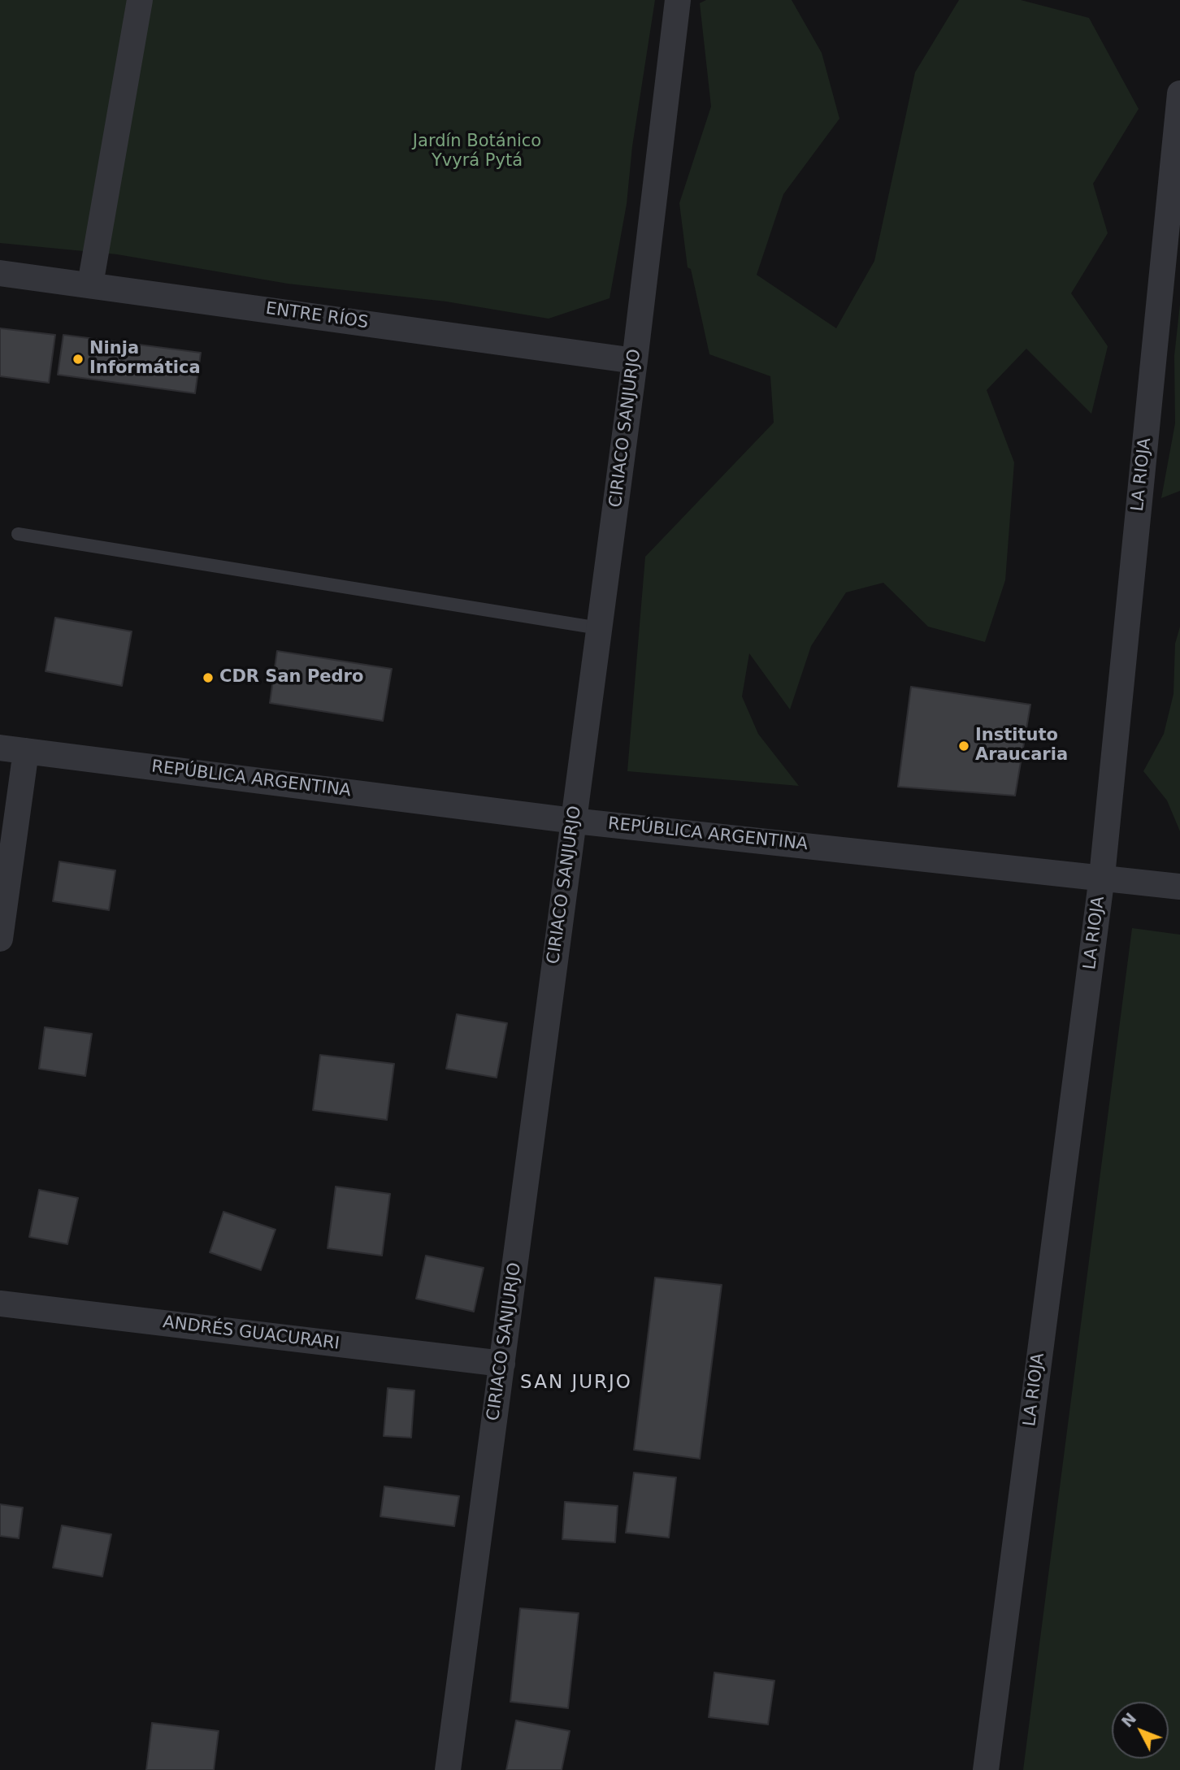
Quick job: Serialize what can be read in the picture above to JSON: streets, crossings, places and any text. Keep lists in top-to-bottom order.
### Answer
{
  "streets": {
    "street": [
      "ENTRE RÍOS",
      "CIRIACO SANJURJO",
      "LA RIOJA",
      "REPÚBLICA ARGENTINA",
      "ANDRÉS GUACURARI"
    ]
  },
  "crossings": [
    ["ENTRE RÍOS", "CIRIACO SANJURJO"],
    ["CIRIACO SANJURJO", "REPÚBLICA ARGENTINA"],
    ["CIRIACO SANJURJO", "ANDRÉS GUACURARI"],
    ["LA RIOJA", "REPÚBLICA ARGENTINA"]
  ],
  "districts": ["SAN JURJO"],
  "parks": ["Jardín Botánico Yvyrá Pytá"],
  "places": ["Ninja Informática", "CDR San Pedro", "Instituto Araucaria"],
  "north": "top left"
}
